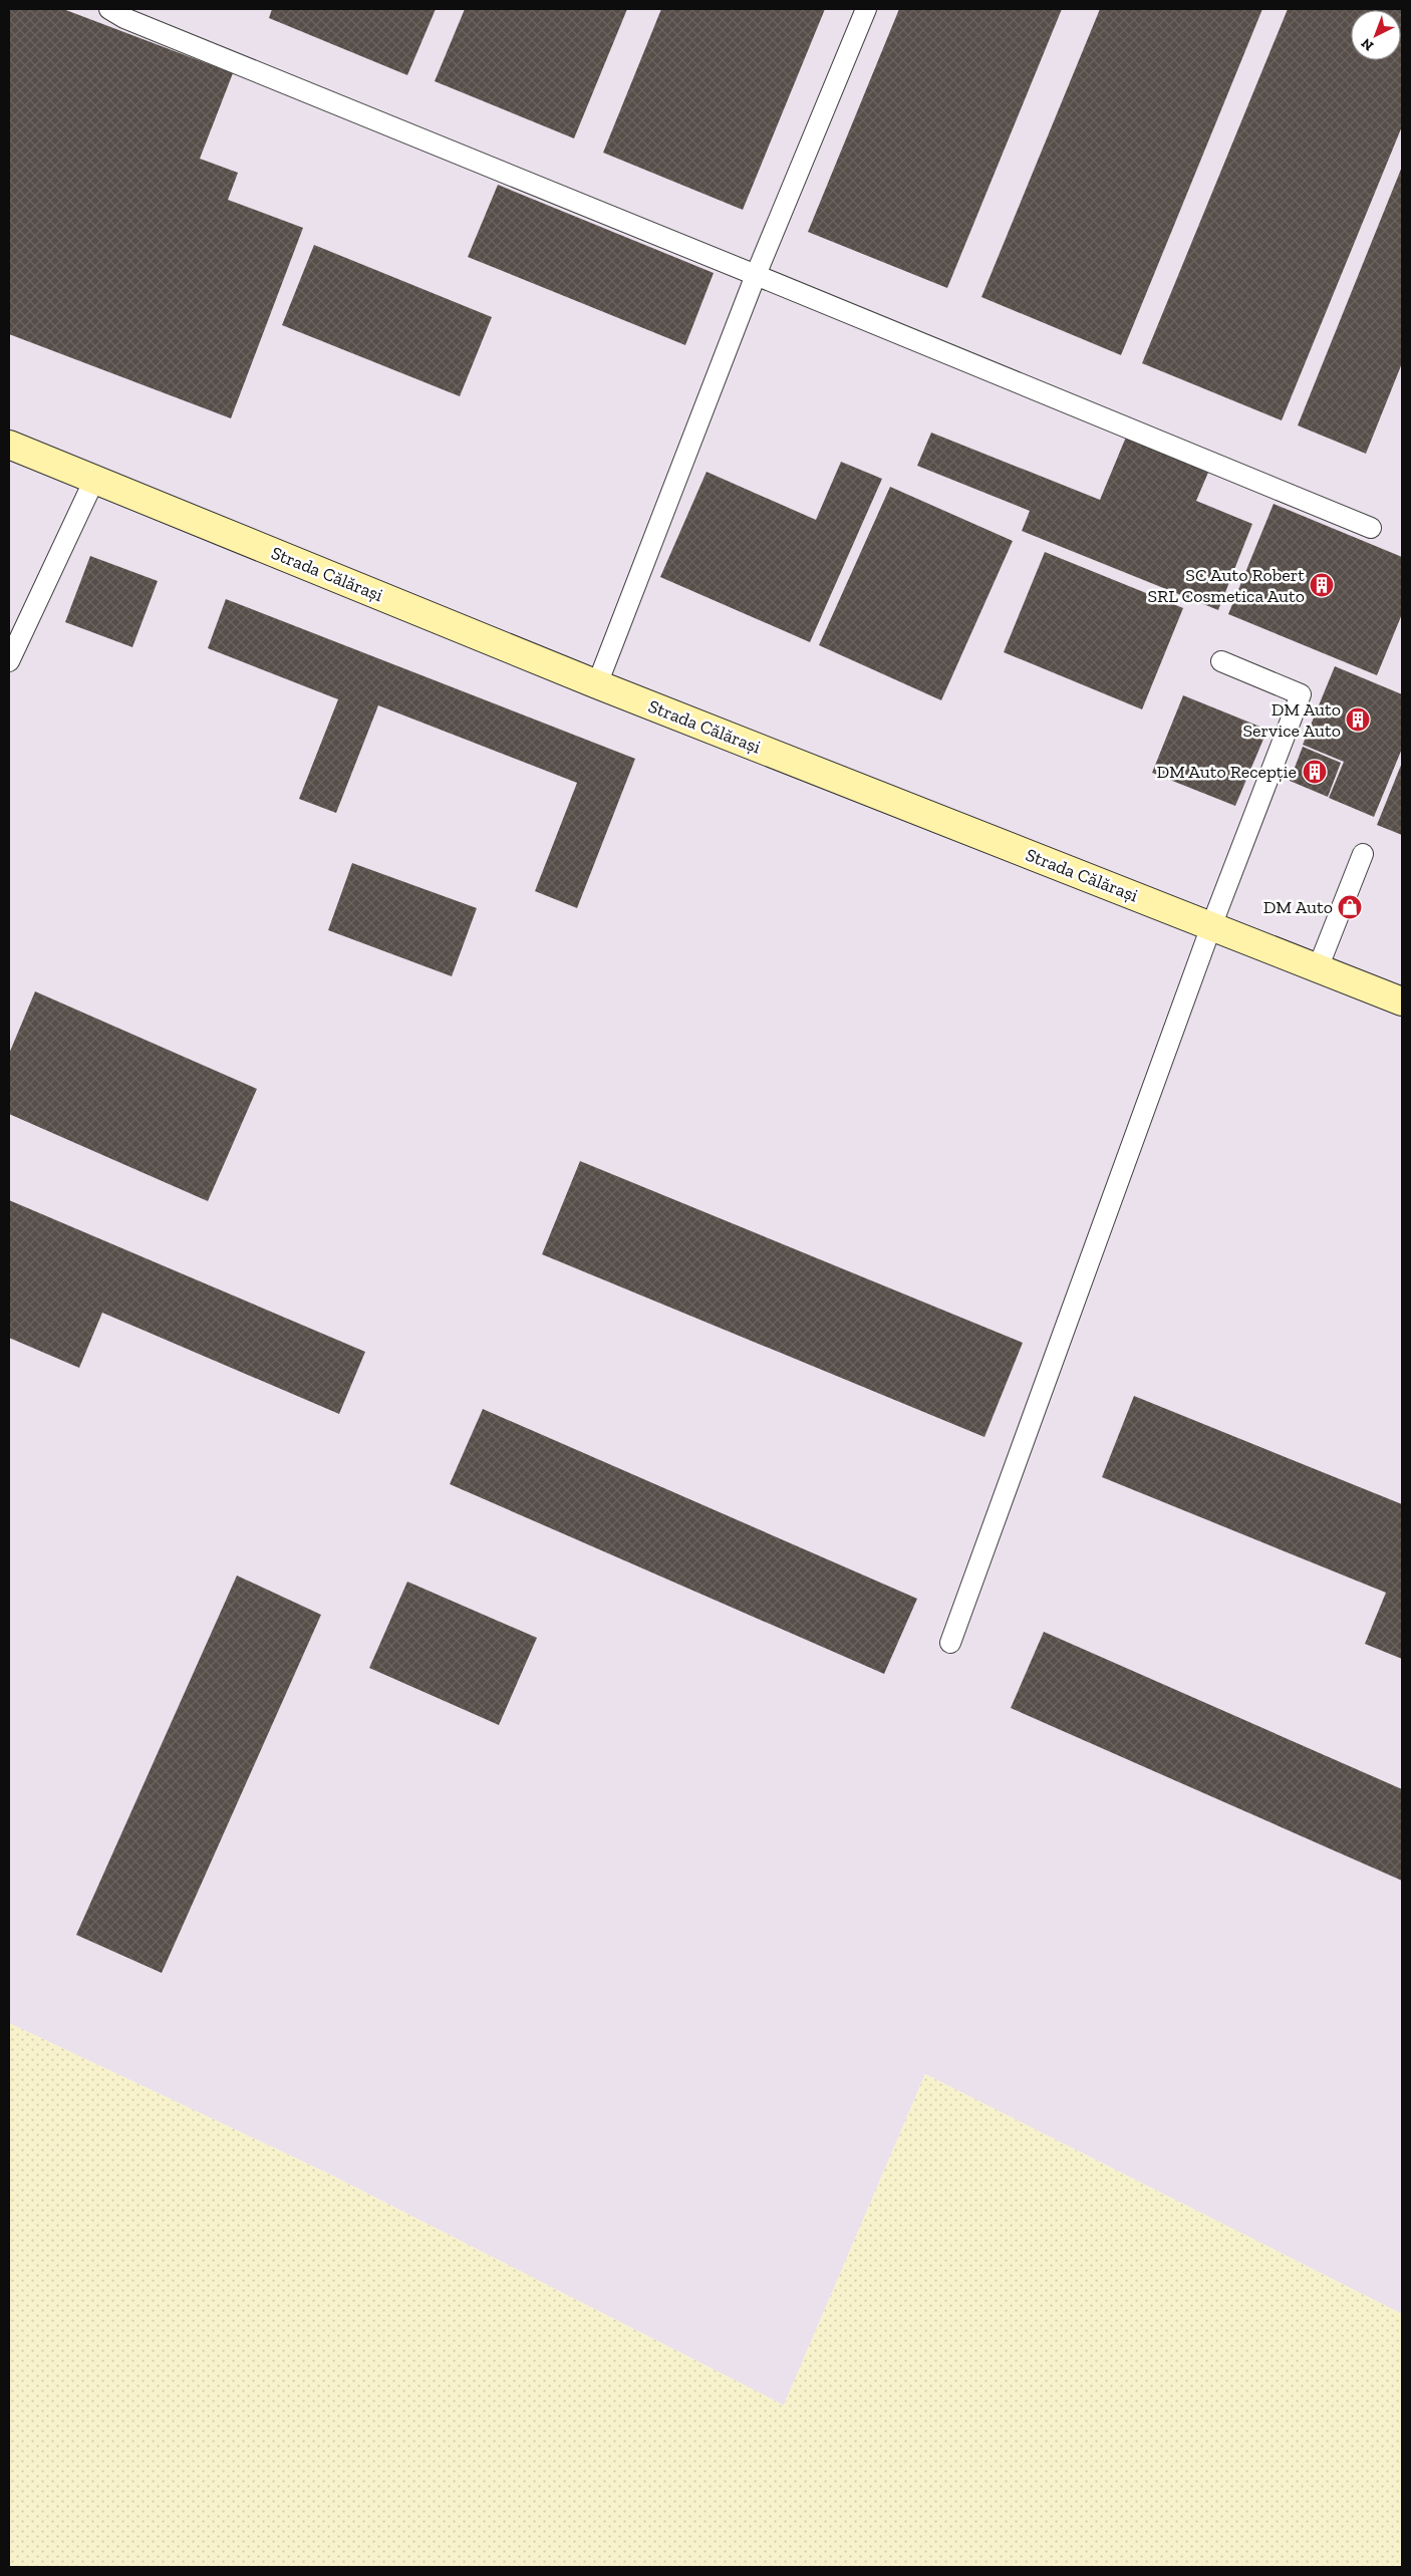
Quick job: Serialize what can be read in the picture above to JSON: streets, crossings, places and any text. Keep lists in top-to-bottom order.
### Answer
{
  "streets": {
    "main road": ["Strada Călărași"]
  },
  "places": {
    "building": ["SC Auto Robert SRL Cosmetica Auto", "DM Auto Service Auto", "DM Auto Recepție"],
    "shop": ["DM Auto"]
  },
  "north": "bottom left"
}
